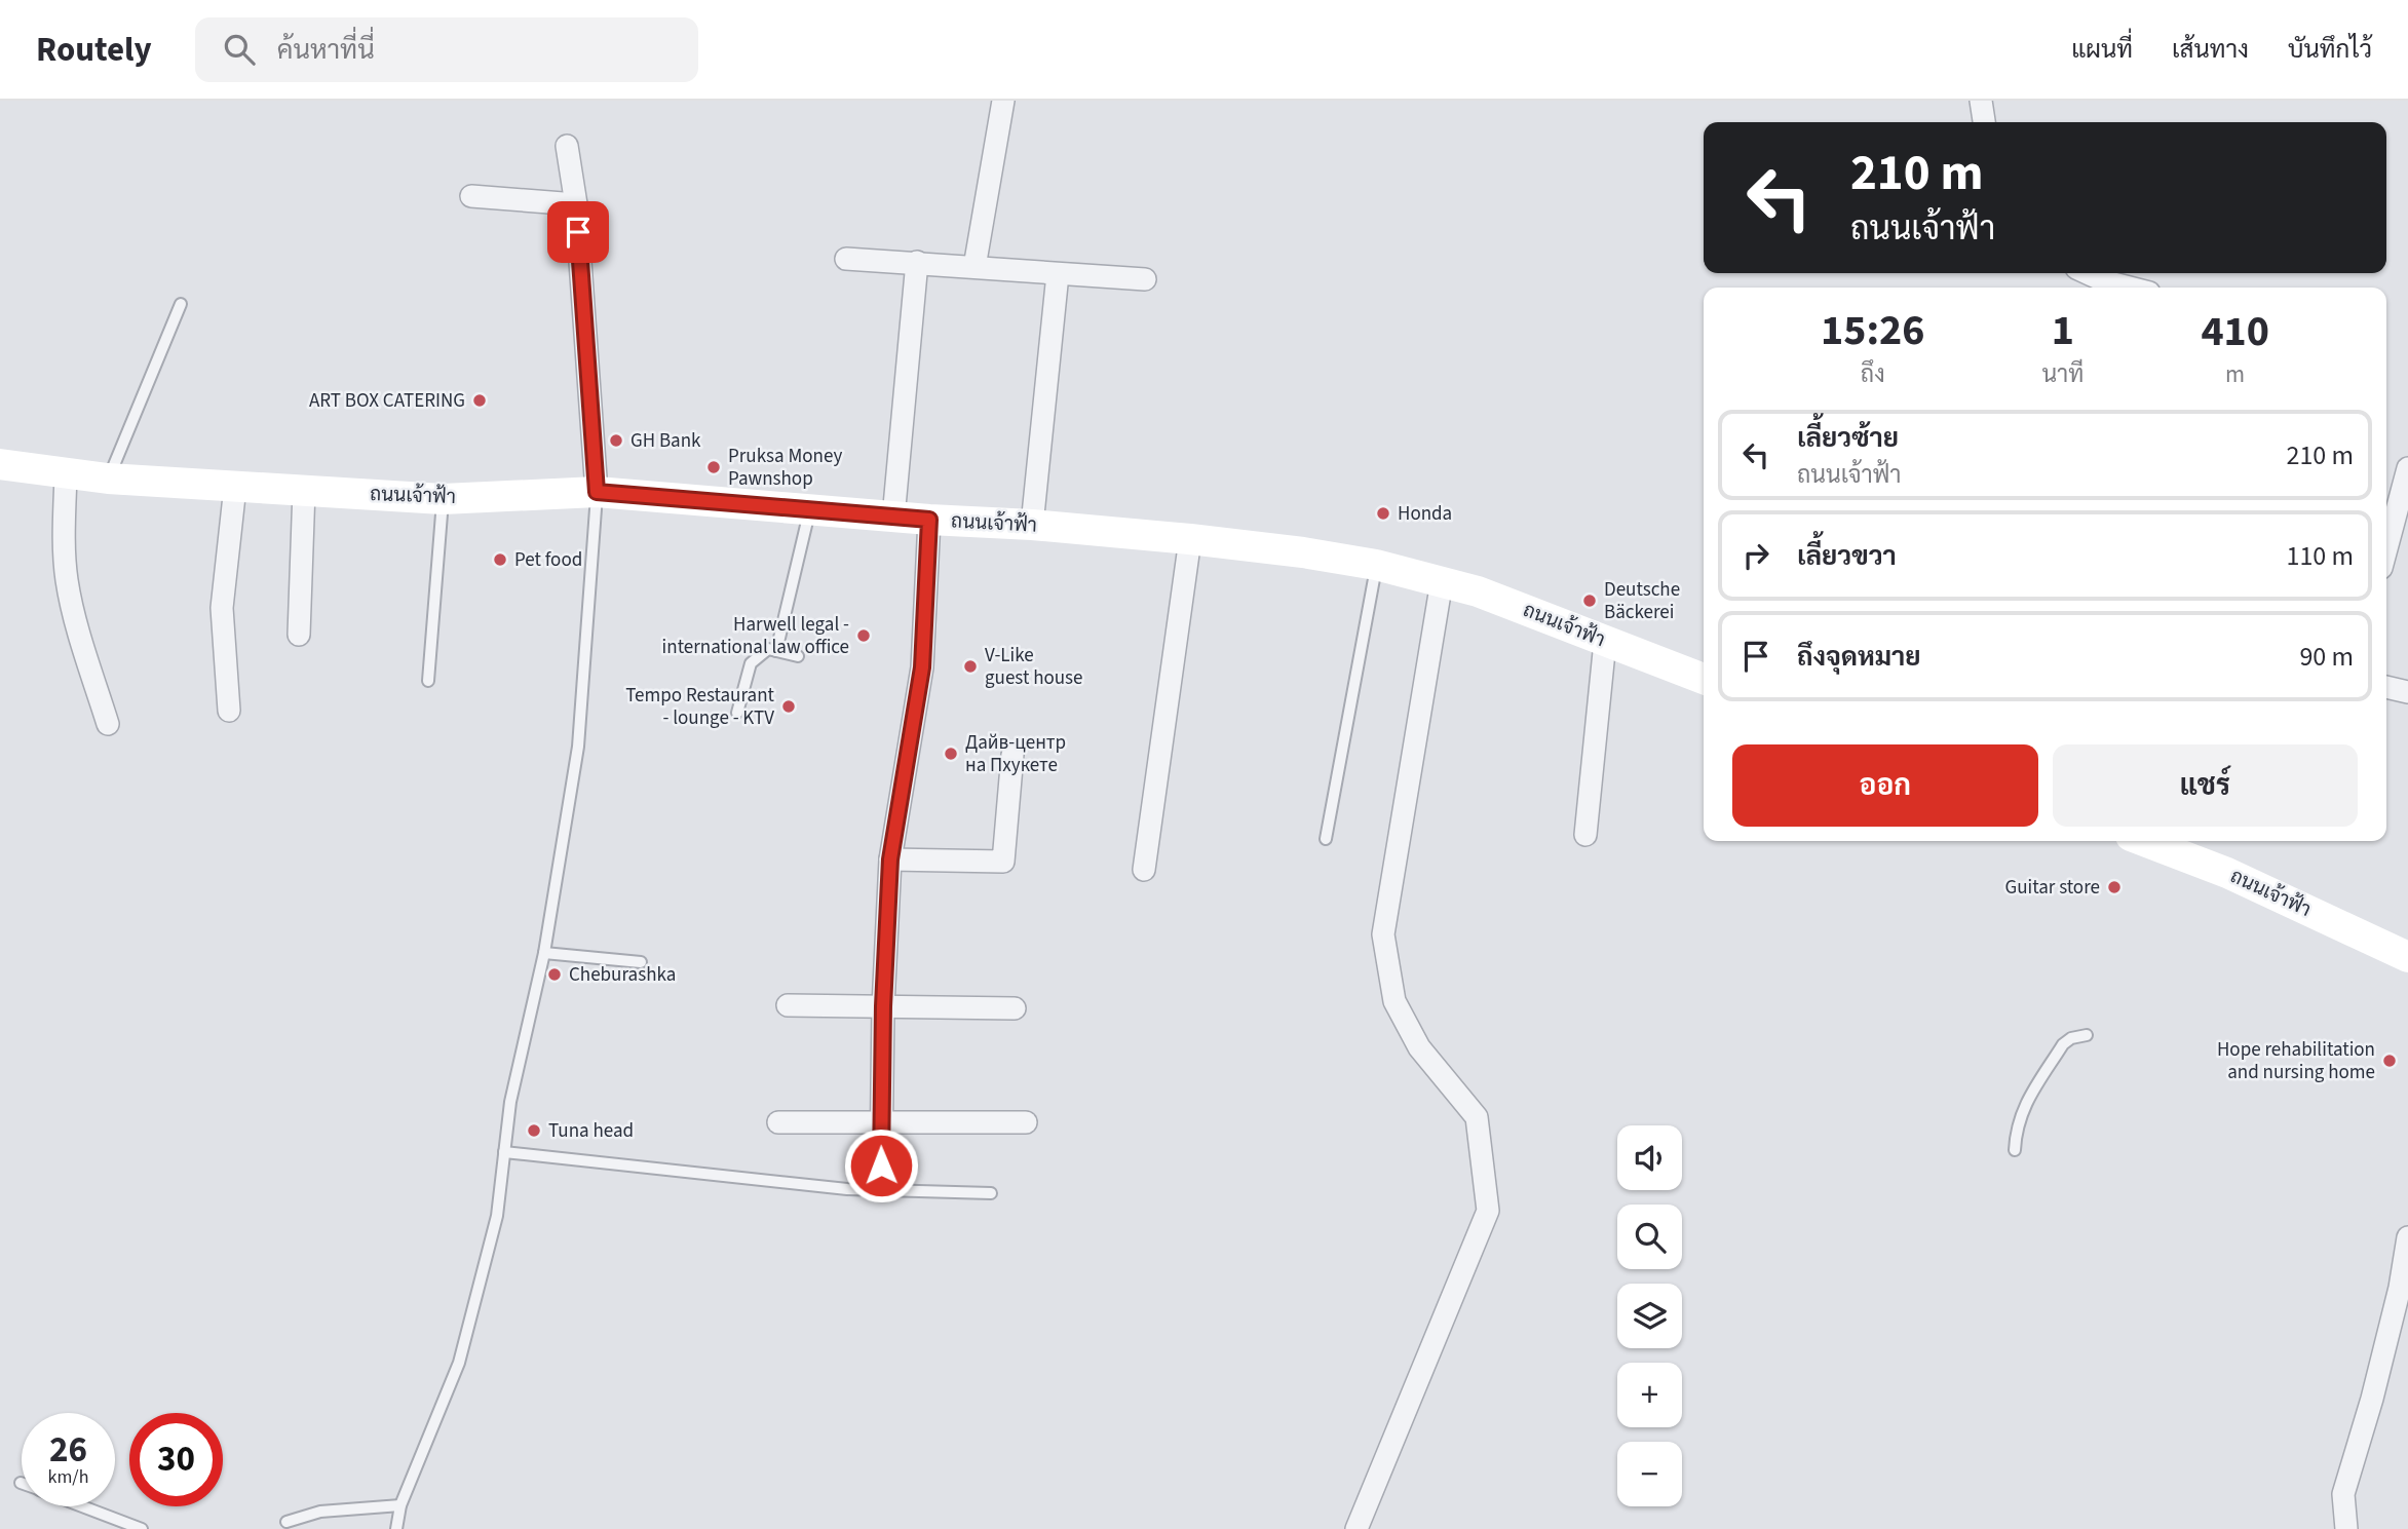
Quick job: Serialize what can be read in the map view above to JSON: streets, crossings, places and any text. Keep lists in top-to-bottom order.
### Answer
{
  "streets": {
    "main road": ["ถนนเจ้าฟ้า"]
  },
  "places": [
    "ART BOX CATERING",
    "GH Bank",
    "Pruksa Money Pawnshop",
    "Honda",
    "Pet food",
    "Deutsche Bäckerei",
    "Harwell legal - international law office",
    "V-Like guest house",
    "Tempo Restaurant - lounge - KTV",
    "Дайв-центр на Пхукете",
    "Guitar store",
    "Cheburashka",
    "Hope rehabilitation and nursing home",
    "Tuna head"
  ],
  "page": {
    "header": "Routely",
    "search": "ค้นหาที่นี่",
    "nav": ["แผนที่", "เส้นทาง", "บันทึกไว้"],
    "turn": ["210 m", "ถนนเจ้าฟ้า"],
    "eta": [
      "15:26",
      "ถึง",
      "1",
      "นาที",
      "410",
      "m"
    ],
    "list": [
      {
        "name": "เลี้ยวซ้าย",
        "note": "ถนนเจ้าฟ้า",
        "value": "210 m"
      },
      {
        "name": "เลี้ยวขวา",
        "value": "110 m"
      },
      {
        "name": "ถึงจุดหมาย",
        "value": "90 m"
      }
    ],
    "buttons": ["ออก", "แชร์"],
    "map_buttons": ["+", "−"],
    "speed": "26 km/h",
    "limit": "30"
  }
}
